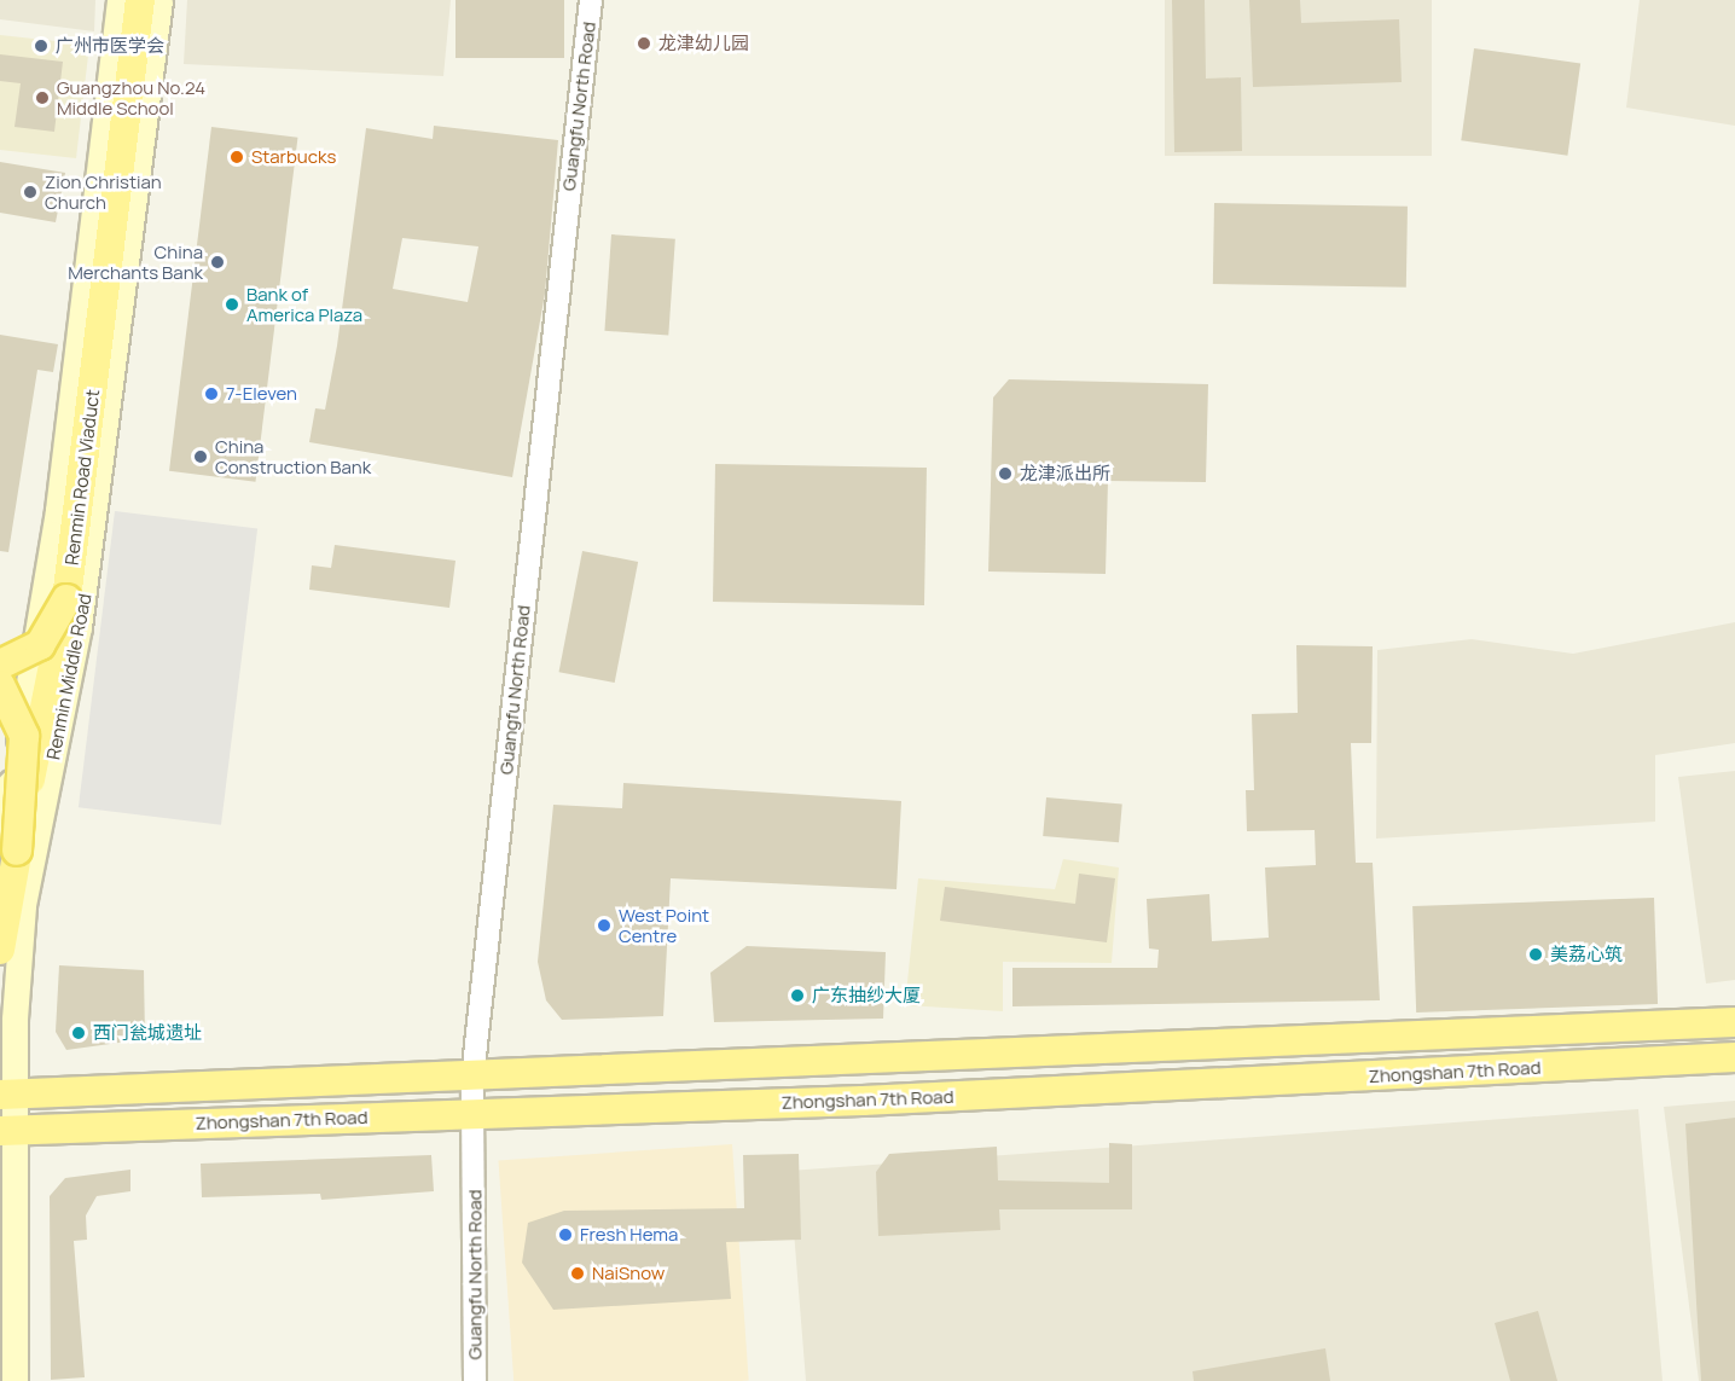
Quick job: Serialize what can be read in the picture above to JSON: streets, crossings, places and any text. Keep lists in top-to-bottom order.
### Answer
{
  "streets": {
    "main road": ["Renmin Road Viaduct", "Renmin Middle Road", "Zhongshan 7th Road"],
    "street": ["Guangfu North Road"]
  },
  "crossings": [
    ["Guangfu North Road", "Zhongshan 7th Road"],
    ["Renmin Road Viaduct", "Renmin Middle Road"],
    ["Renmin Middle Road", "Zhongshan 7th Road"]
  ],
  "places": [
    "龙津幼儿园",
    "广州市医学会",
    "Guangzhou No.24 Middle School",
    "Starbucks",
    "Zion Christian Church",
    "China Merchants Bank",
    "Bank of America Plaza",
    "7-Eleven",
    "China Construction Bank",
    "龙津派出所",
    "West Point Centre",
    "美荔心筑",
    "广东抽纱大厦",
    "西门瓮城遗址",
    "Fresh Hema",
    "NaiSnow"
  ]
}
